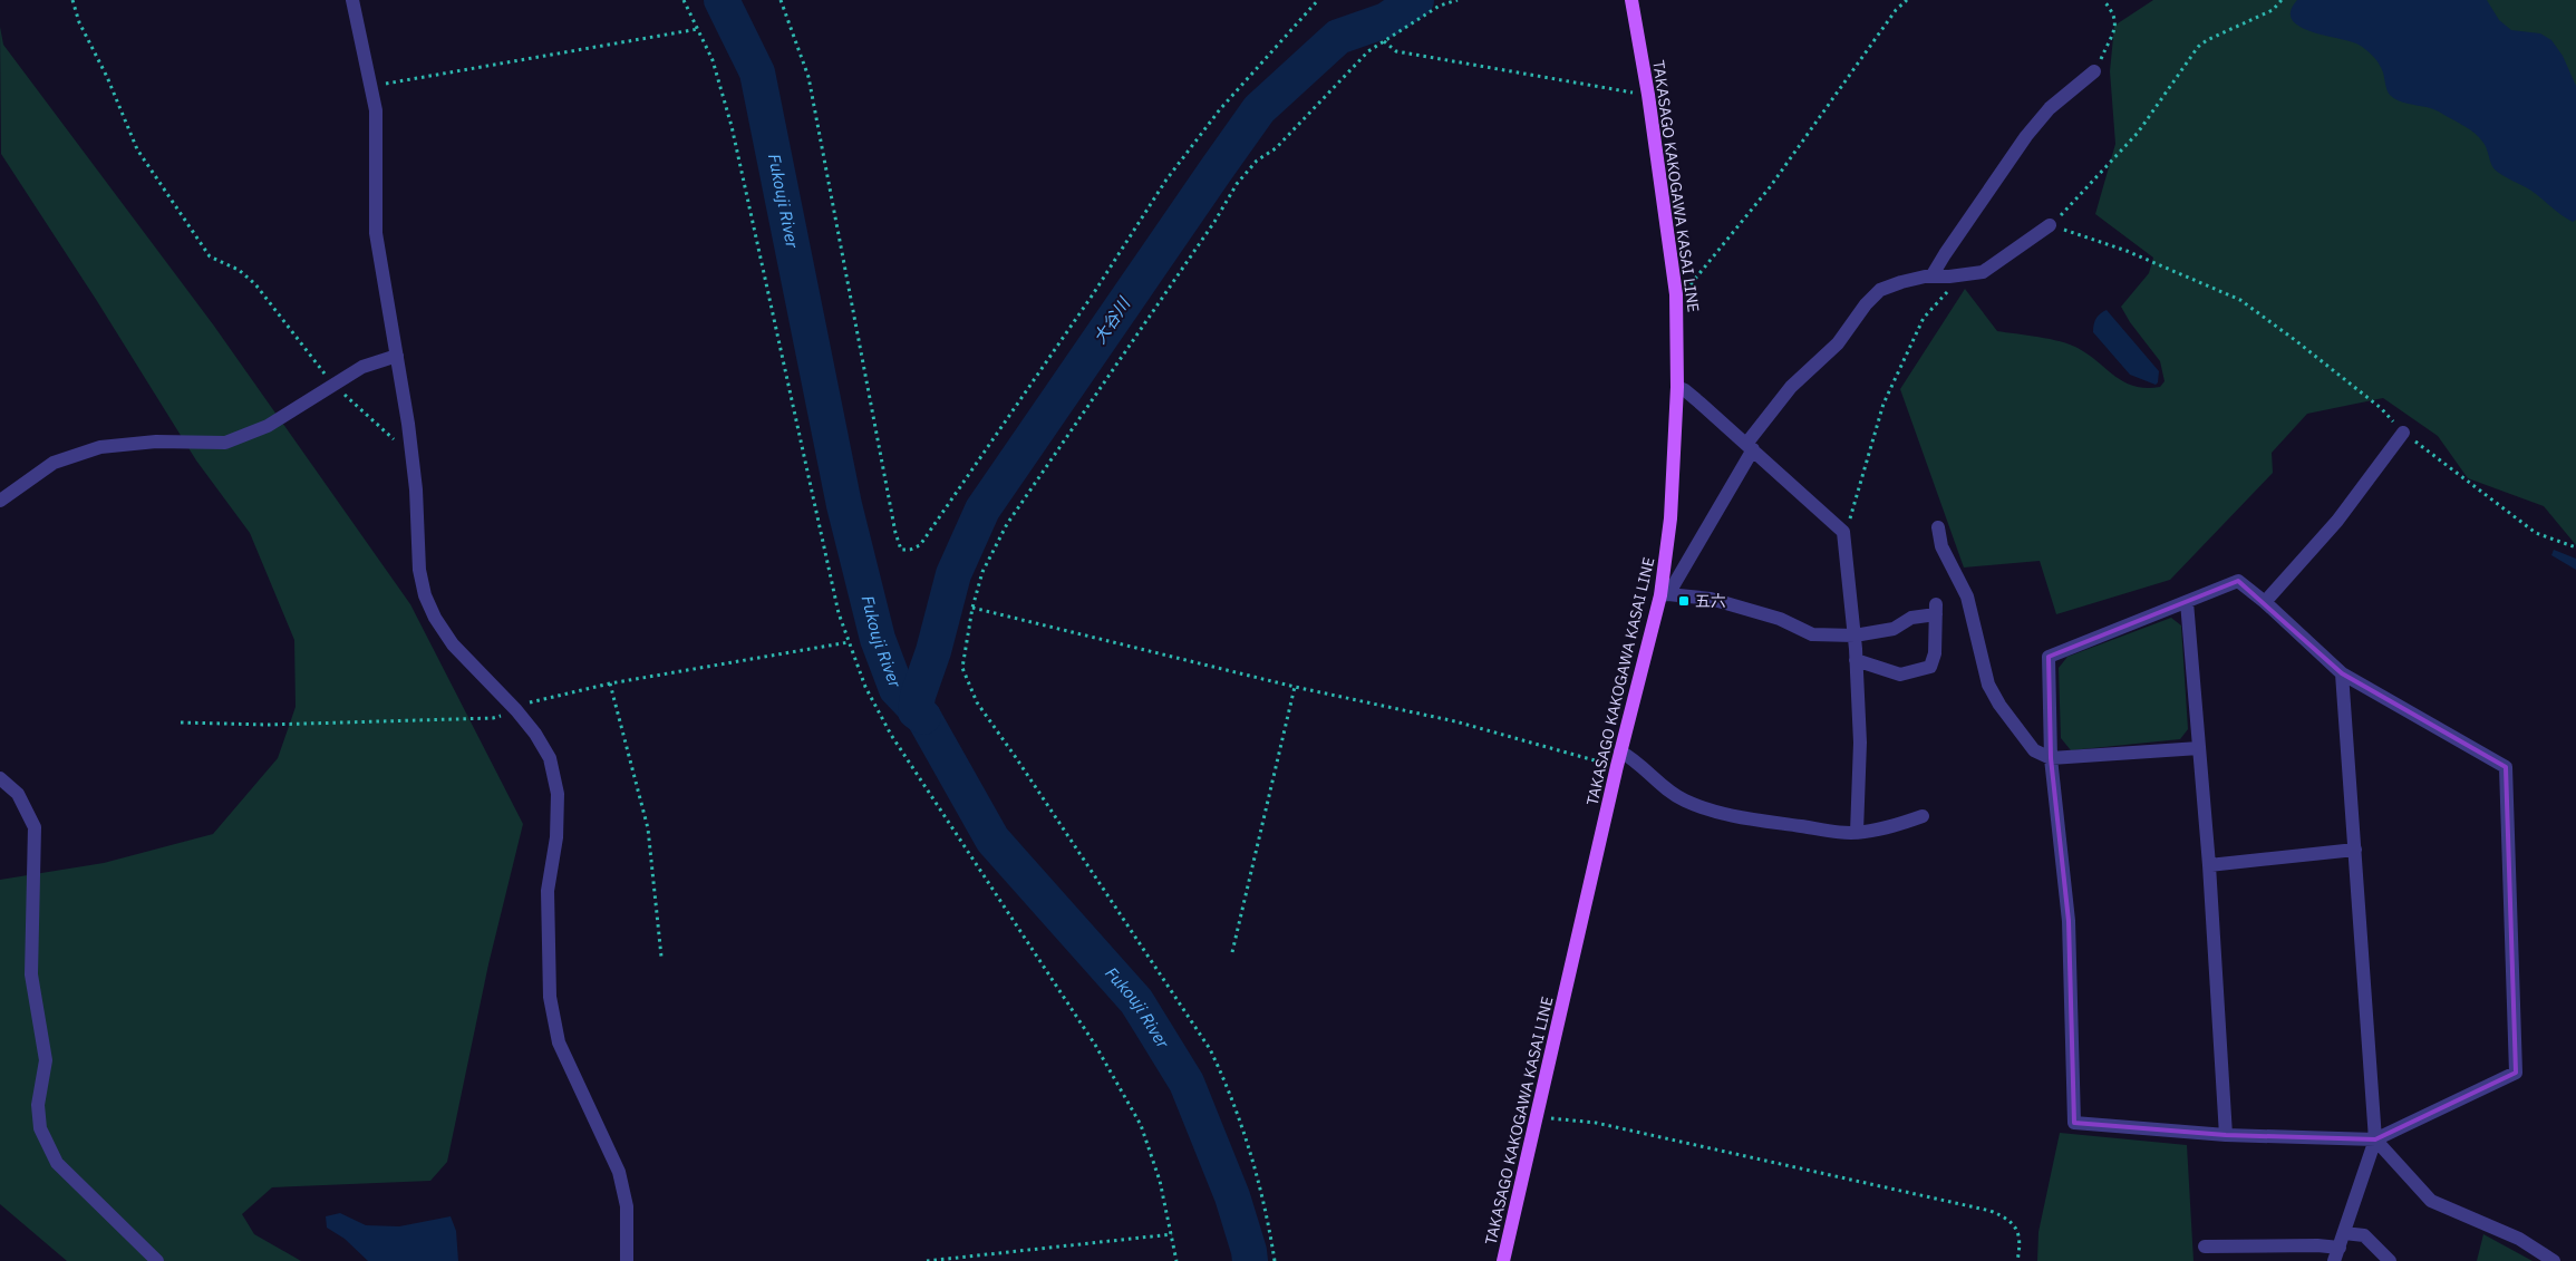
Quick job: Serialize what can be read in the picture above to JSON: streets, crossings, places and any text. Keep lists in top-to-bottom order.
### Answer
{
  "streets": {
    "main road": ["TAKASAGO KAKOGAWA KASAI LINE"]
  },
  "water": ["Fukouji River", "大谷川"],
  "places": {
    "transit": ["五六"]
  }
}
